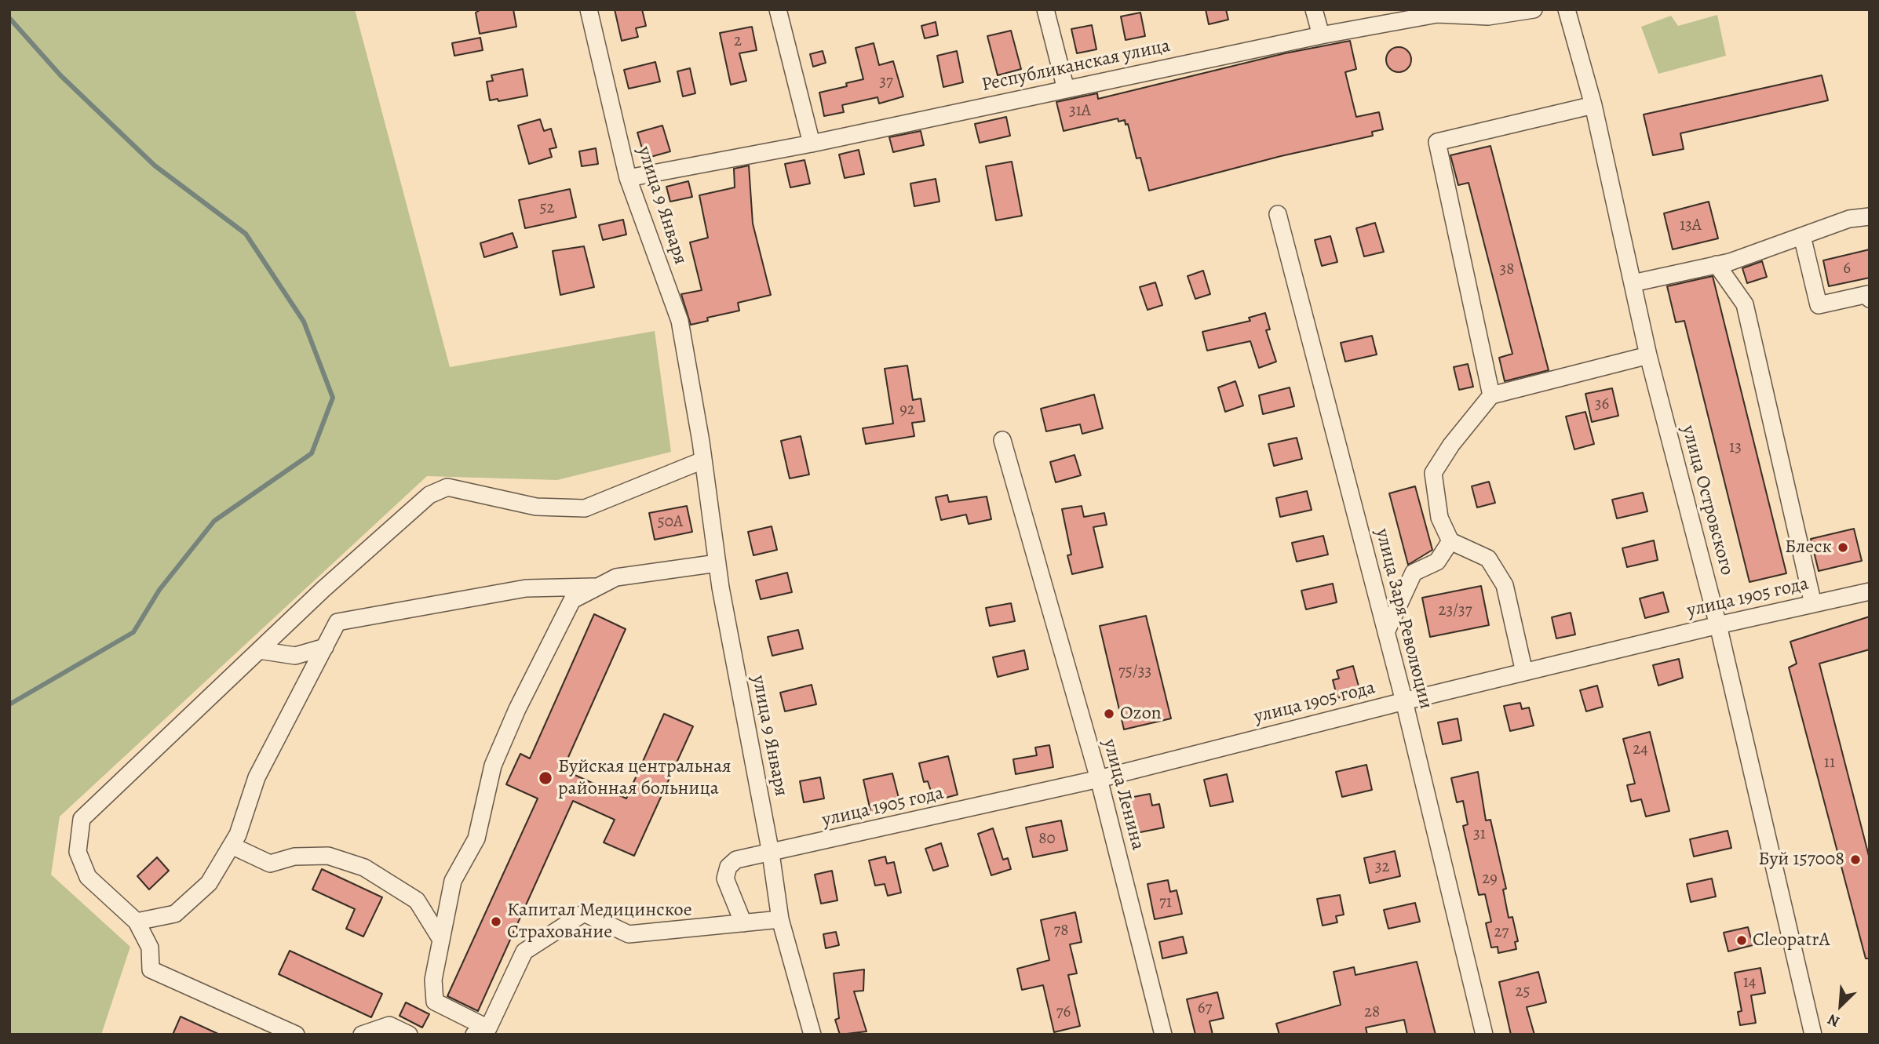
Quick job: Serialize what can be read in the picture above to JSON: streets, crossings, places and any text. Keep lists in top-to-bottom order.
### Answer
{
  "streets": {
    "street": [
      "Республиканская улица",
      "улица 9 Января",
      "улица Островского",
      "улица 1905 года",
      "улица Заря Революции",
      "улица Ленина"
    ]
  },
  "crossings": [
    ["Республиканская улица", "улица 9 Января"],
    ["улица 9 Января", "улица 1905 года"],
    ["улица Островского", "улица 1905 года"],
    ["улица 1905 года", "улица Заря Революции"],
    ["улица 1905 года", "улица Ленина"]
  ],
  "places": [
    "Блеск",
    "Ozon",
    "Буйская центральная районная больница",
    "Буй 157008",
    "Капитал Медицинское Страхование",
    "CleopatrA"
  ],
  "house_numbers": [
    "2",
    "37",
    "31А",
    "52",
    "13А",
    "6",
    "38",
    "36",
    "92",
    "13",
    "50А",
    "23/37",
    "75/33",
    "24",
    "11",
    "31",
    "80",
    "32",
    "29",
    "71",
    "78",
    "27",
    "14",
    "25",
    "67",
    "76",
    "28"
  ],
  "north": "bottom left"
}
